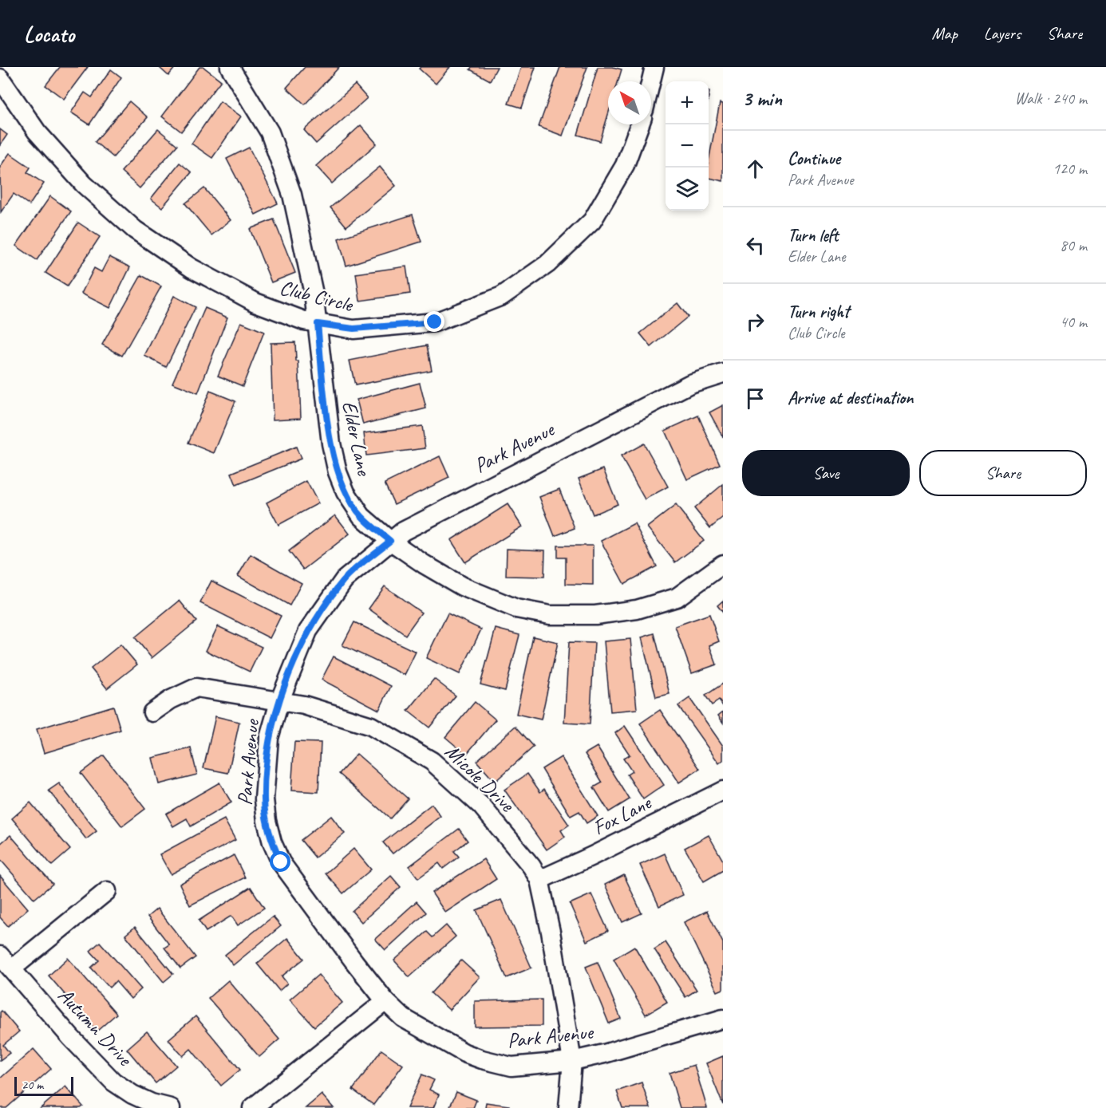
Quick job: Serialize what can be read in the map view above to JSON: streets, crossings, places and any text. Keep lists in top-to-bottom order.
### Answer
{
  "streets": {
    "street": [
      "Club Circle",
      "Elder Lane",
      "Park Avenue",
      "Micole Drive",
      "Fox Lane",
      "Autumn Drive"
    ]
  },
  "crossings": [
    ["Club Circle", "Elder Lane"],
    ["Elder Lane", "Park Avenue"],
    ["Park Avenue", "Micole Drive"],
    ["Micole Drive", "Fox Lane"]
  ],
  "scale_bar": "20 m",
  "north": "top left",
  "page": {
    "header": "Locato",
    "nav": ["Map", "Layers", "Share"],
    "heading": ["3 min", "Walk · 240 m"],
    "map_buttons": ["+", "−"],
    "list": [
      ["Continue", "Park Avenue", "120 m"],
      ["Turn left", "Elder Lane", "80 m"],
      ["Turn right", "Club Circle", "40 m"],
      "Arrive at destination"
    ],
    "buttons": ["Save", "Share"],
    "scale": "20 m"
  }
}
